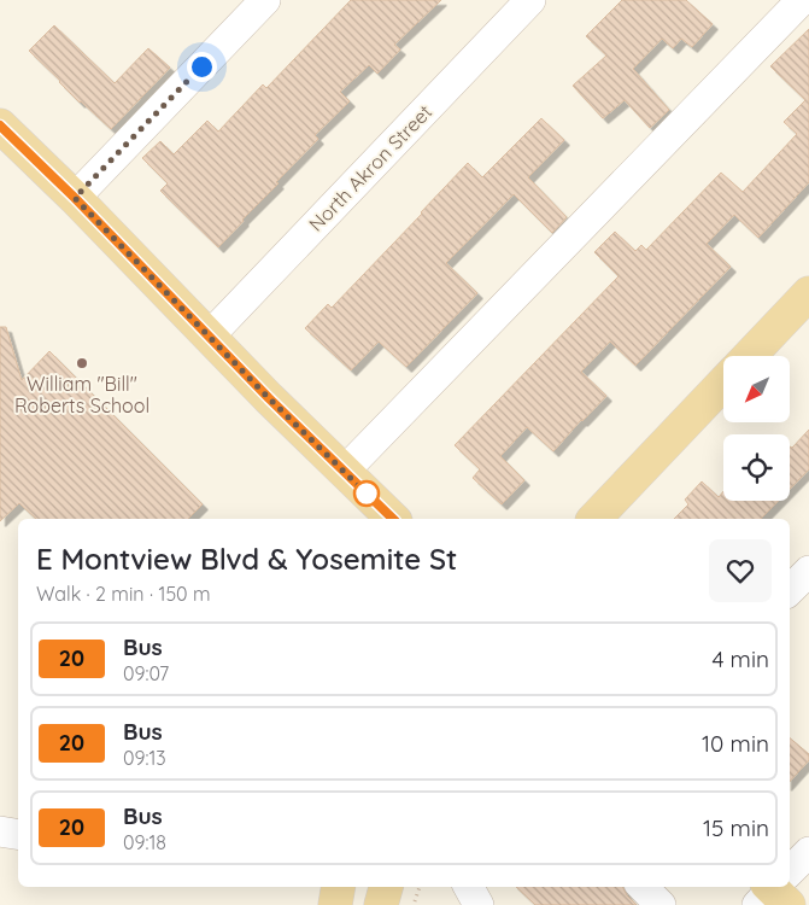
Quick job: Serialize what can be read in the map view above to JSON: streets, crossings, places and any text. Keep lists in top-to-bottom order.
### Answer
{
  "streets": {
    "street": ["North Akron Street"]
  },
  "places": ["William \"Bill\" Roberts School"],
  "lines": ["bus line 20"],
  "north": "bottom left",
  "page": {
    "heading": ["E Montview Blvd & Yosemite St", "Walk · 2 min · 150 m"],
    "list": [
      {
        "mark": "20",
        "name": "Bus",
        "note": "09:07",
        "value": "4 min"
      },
      {
        "mark": "20",
        "name": "Bus",
        "note": "09:13",
        "value": "10 min"
      },
      {
        "mark": "20",
        "name": "Bus",
        "note": "09:18",
        "value": "15 min"
      }
    ]
  }
}
